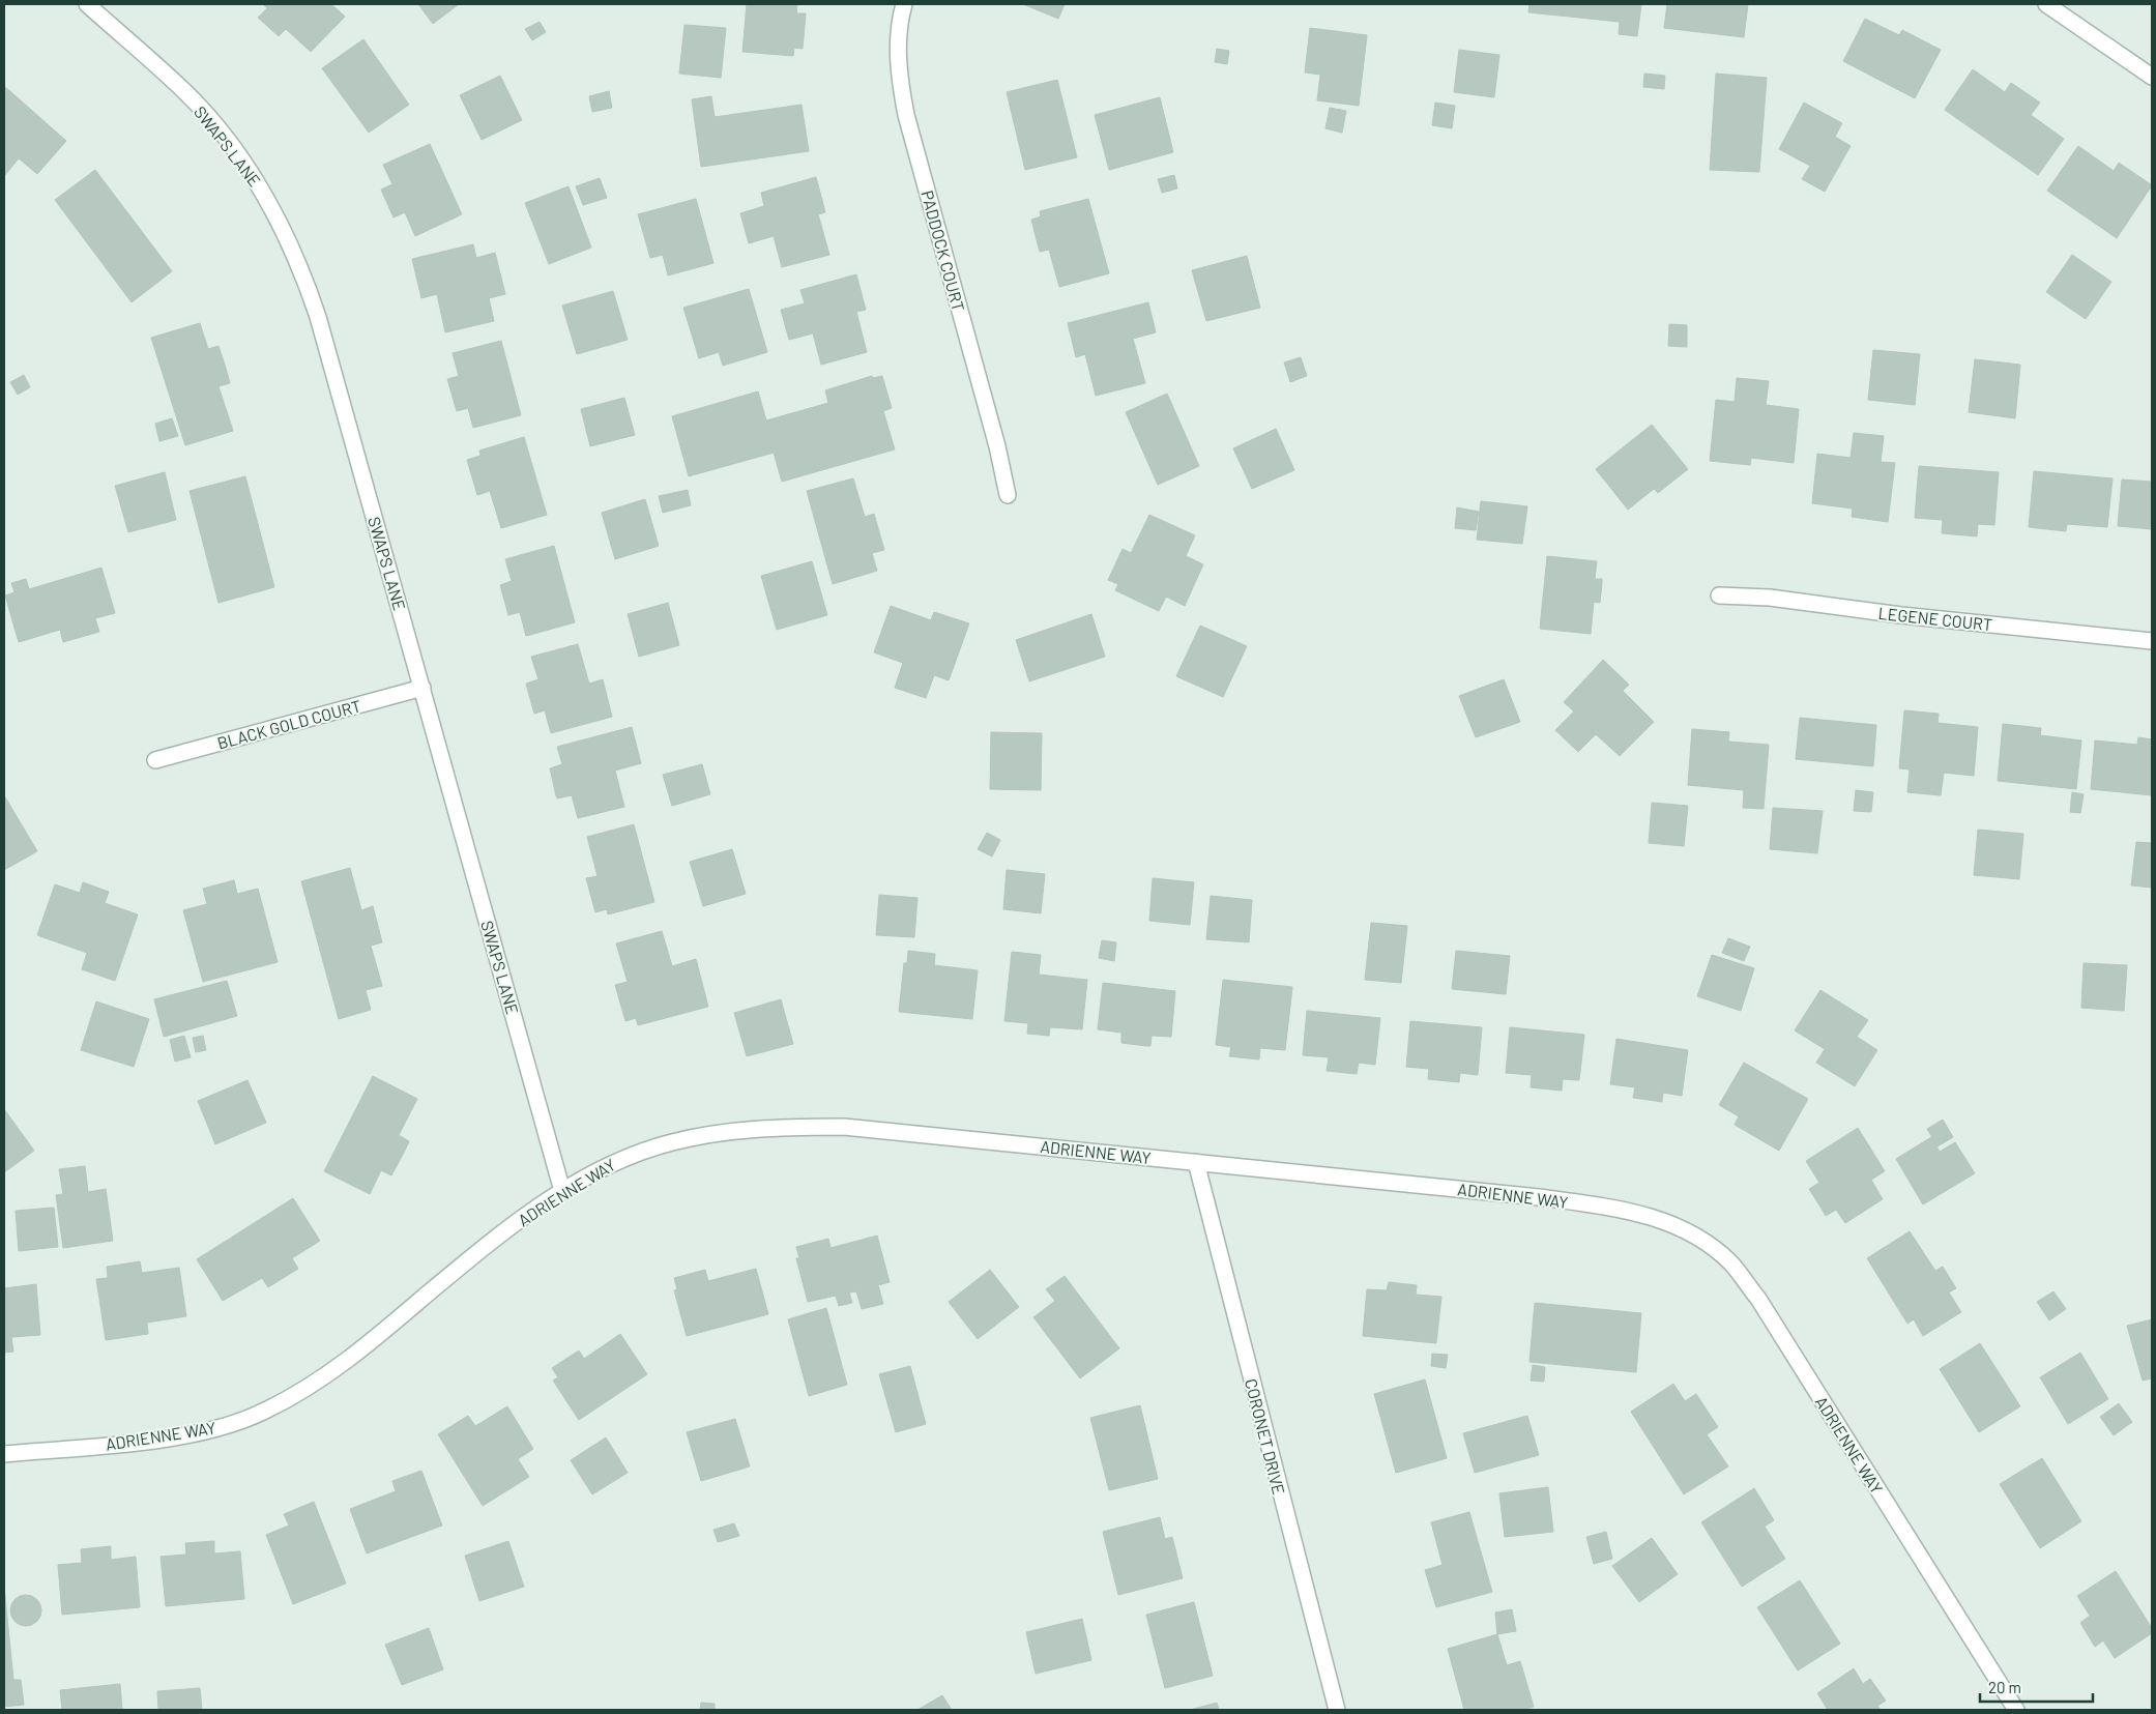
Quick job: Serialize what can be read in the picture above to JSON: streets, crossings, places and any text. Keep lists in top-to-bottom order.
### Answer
{
  "streets": {
    "street": [
      "SWAPS LANE",
      "PADDOCK COURT",
      "LEGENE COURT",
      "BLACK GOLD COURT",
      "ADRIENNE WAY",
      "CORONET DRIVE"
    ]
  },
  "crossings": [
    ["SWAPS LANE", "BLACK GOLD COURT"],
    ["SWAPS LANE", "ADRIENNE WAY"],
    ["ADRIENNE WAY", "CORONET DRIVE"]
  ],
  "scale_bar": "20 m"
}
